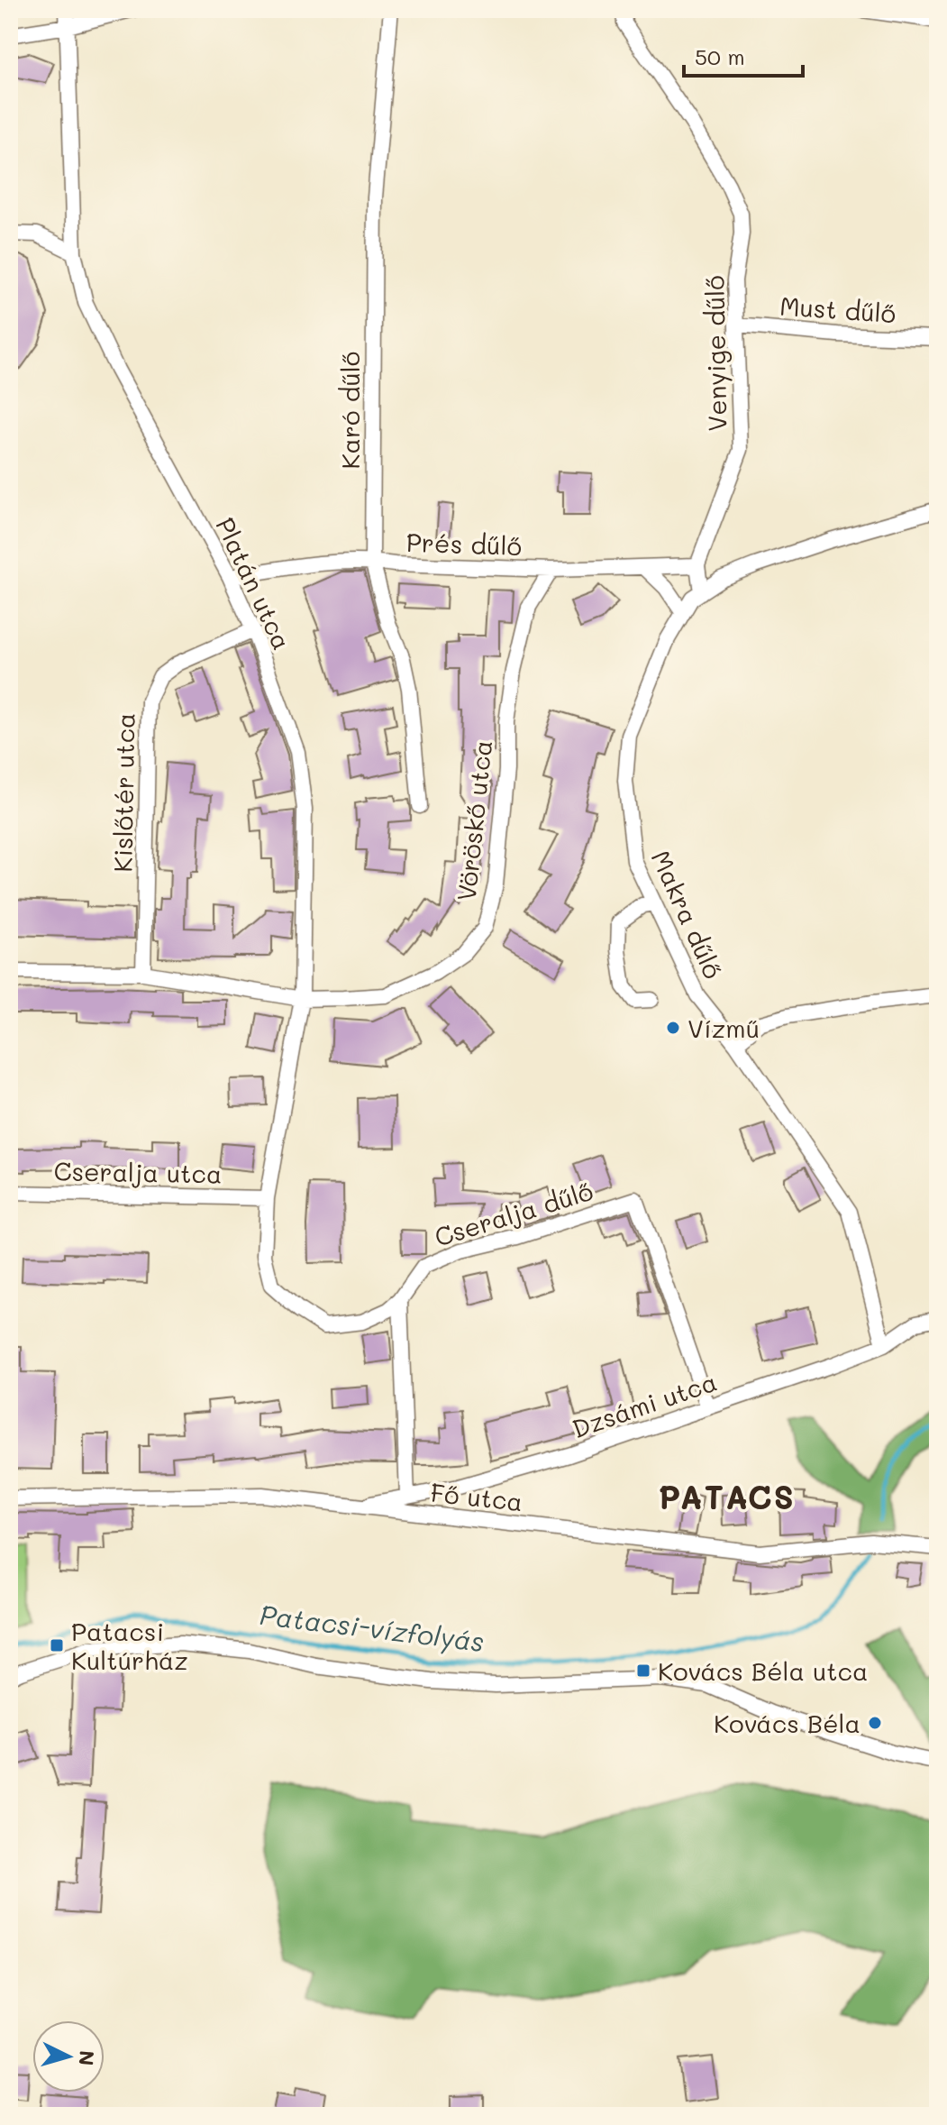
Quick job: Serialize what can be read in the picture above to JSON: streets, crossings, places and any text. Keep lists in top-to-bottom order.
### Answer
{
  "streets": {
    "street": [
      "Must dűlő",
      "Venyige dűlő",
      "Karó dűlő",
      "Prés dűlő",
      "Platán utca",
      "Kislőtér utca",
      "Vöröskő utca",
      "Makra dűlő",
      "Cseralja utca",
      "Cseralja dűlő",
      "Dzsámi utca",
      "Fő utca"
    ]
  },
  "crossings": [
    ["Must dűlő", "Venyige dűlő"],
    ["Venyige dűlő", "Prés dűlő"],
    ["Venyige dűlő", "Makra dűlő"],
    ["Karó dűlő", "Prés dűlő"],
    ["Prés dűlő", "Platán utca"],
    ["Prés dűlő", "Vöröskő utca"],
    ["Platán utca", "Kislőtér utca"],
    ["Platán utca", "Vöröskő utca"],
    ["Platán utca", "Cseralja utca"],
    ["Platán utca", "Cseralja dűlő"],
    ["Kislőtér utca", "Vöröskő utca"],
    ["Makra dűlő", "Dzsámi utca"],
    ["Cseralja utca", "Cseralja dűlő"],
    ["Cseralja dűlő", "Dzsámi utca"],
    ["Dzsámi utca", "Fő utca"]
  ],
  "districts": ["PATACS"],
  "water": ["Patacsi-vízfolyás"],
  "places": {
    "other": ["Vízmű", "Kovács Béla"],
    "transit": ["Patacsi Kultúrház", "Kovács Béla utca"]
  },
  "scale_bar": "50 m",
  "north": "right"
}
